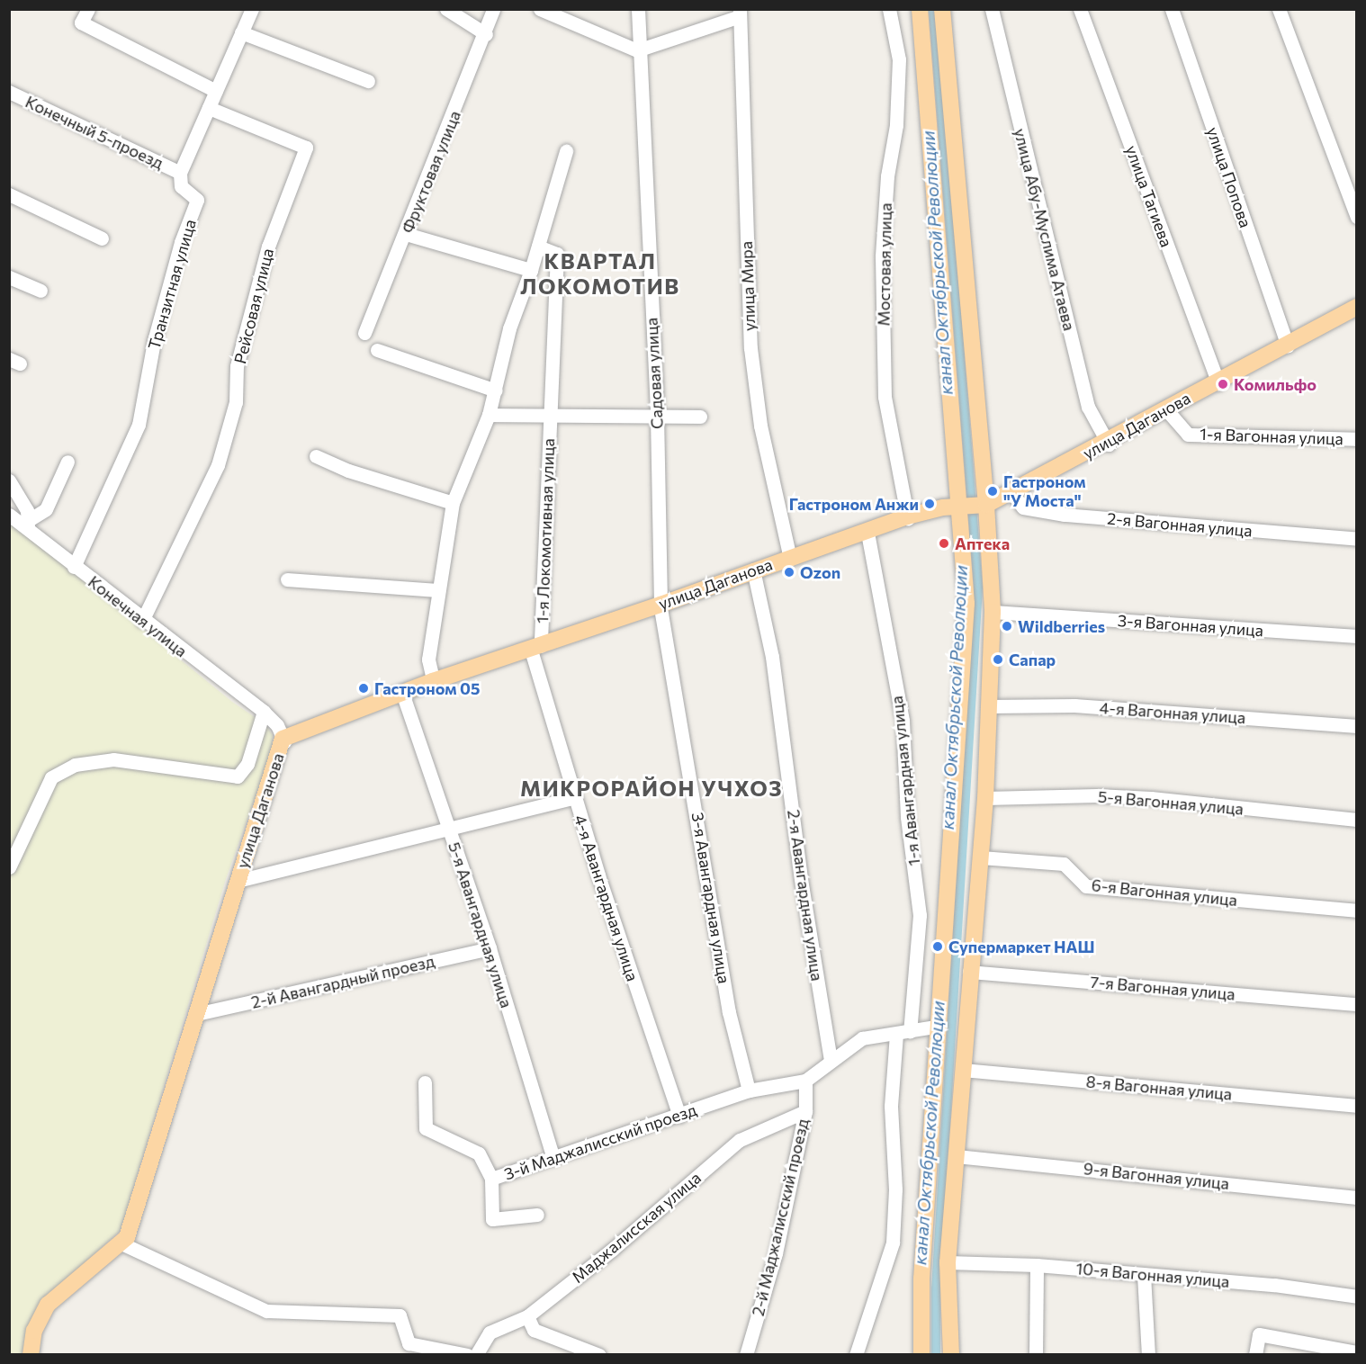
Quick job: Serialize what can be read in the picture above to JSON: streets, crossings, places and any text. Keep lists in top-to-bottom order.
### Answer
{
  "streets": {
    "main road": ["улица Даганова"],
    "street": [
      "Конечный 5-проезд",
      "Фруктовая улица",
      "улица Попова",
      "улица Тагиева",
      "улица Абу-Муслима Атаева",
      "Мостовая улица",
      "Транзитная улица",
      "улица Мира",
      "Рейсовая улица",
      "Садовая улица",
      "1-я Вагонная улица",
      "2-я Вагонная улица",
      "1-я Локомотивная улица",
      "Конечная улица",
      "3-я Вагонная улица",
      "4-я Вагонная улица",
      "1-я Авангардная улица",
      "5-я Вагонная улица",
      "6-я Вагонная улица",
      "2-я Авангардная улица",
      "4-я Авангардная улица",
      "3-я Авангардная улица",
      "5-я Авангардная улица",
      "2-й Авангардный проезд",
      "7-я Вагонная улица",
      "8-я Вагонная улица",
      "3-й Маджалисский проезд",
      "9-я Вагонная улица",
      "2-й Маджалисский проезд",
      "Маджалисская улица",
      "10-я Вагонная улица"
    ]
  },
  "crossings": [
    ["Конечный 5-проезд", "Транзитная улица"],
    ["улица Попова", "улица Даганова"],
    ["улица Тагиева", "улица Даганова"],
    ["улица Абу-Муслима Атаева", "улица Даганова"],
    ["Мостовая улица", "улица Даганова"],
    ["Транзитная улица", "Конечная улица"],
    ["улица Мира", "улица Даганова"],
    ["Рейсовая улица", "Конечная улица"],
    ["Садовая улица", "улица Даганова"],
    ["Садовая улица", "1-я Локомотивная улица"],
    ["Садовая улица", "3-я Авангардная улица"],
    ["улица Даганова", "1-я Вагонная улица"],
    ["улица Даганова", "2-я Вагонная улица"],
    ["улица Даганова", "1-я Локомотивная улица"],
    ["улица Даганова", "Конечная улица"],
    ["улица Даганова", "1-я Авангардная улица"],
    ["улица Даганова", "2-я Авангардная улица"],
    ["улица Даганова", "4-я Авангардная улица"],
    ["улица Даганова", "3-я Авангардная улица"],
    ["улица Даганова", "5-я Авангардная улица"],
    ["улица Даганова", "2-й Авангардный проезд"],
    ["1-я Локомотивная улица", "4-я Авангардная улица"],
    ["4-я Авангардная улица", "3-й Маджалисский проезд"],
    ["3-я Авангардная улица", "3-й Маджалисский проезд"],
    ["5-я Авангардная улица", "2-й Авангардный проезд"],
    ["5-я Авангардная улица", "3-й Маджалисский проезд"],
    ["3-й Маджалисский проезд", "2-й Маджалисский проезд"],
    ["2-й Маджалисский проезд", "Маджалисская улица"]
  ],
  "districts": ["КВАРТАЛ ЛОКОМОТИВ", "МИКРОРАЙОН УЧХОЗ"],
  "water": ["канал Октябрьской Революции"],
  "places": [
    "Комильфо",
    "Гастроном \"У Моста\"",
    "Гастроном Анжи",
    "Аптека",
    "Ozon",
    "Wildberries",
    "Сапар",
    "Гастроном 05",
    "Супермаркет НАШ"
  ]
}
